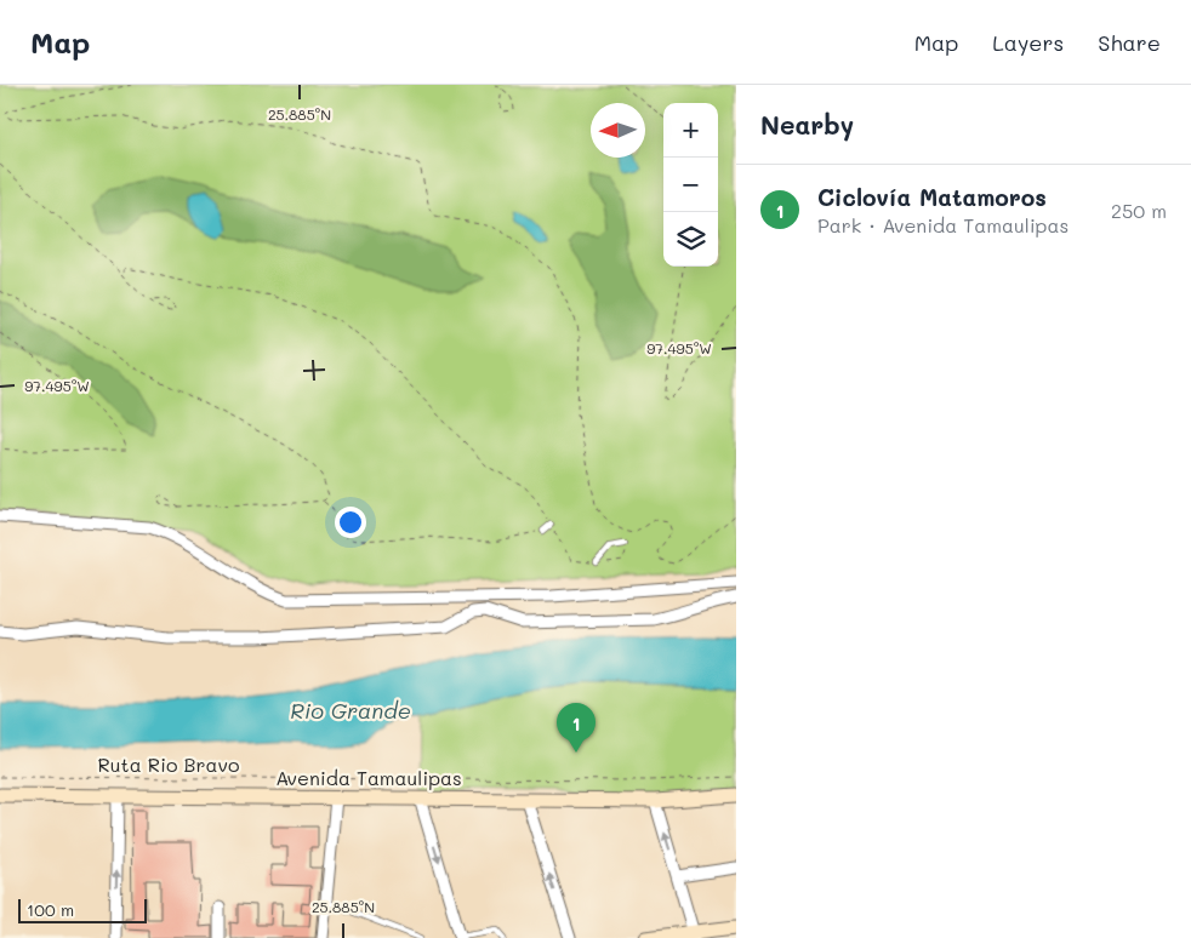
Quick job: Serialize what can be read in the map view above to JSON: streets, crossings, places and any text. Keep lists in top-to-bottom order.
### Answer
{
  "streets": {
    "street": ["Avenida Tamaulipas"],
    "path": ["Ruta Rio Bravo"]
  },
  "water": ["Rio Grande"],
  "scale_bar": "100 m",
  "north": "left",
  "page": {
    "header": "Map",
    "nav": ["Map", "Layers", "Share"],
    "heading": "Nearby",
    "map_buttons": ["+", "−"],
    "list": [
      {
        "mark": "1",
        "name": "Ciclovía Matamoros",
        "note": "Park · Avenida Tamaulipas",
        "value": "250 m"
      }
    ],
    "pins": "1",
    "scale": "100 m"
  },
  "coordinates": ["25.885°N", "97.495°W"]
}
